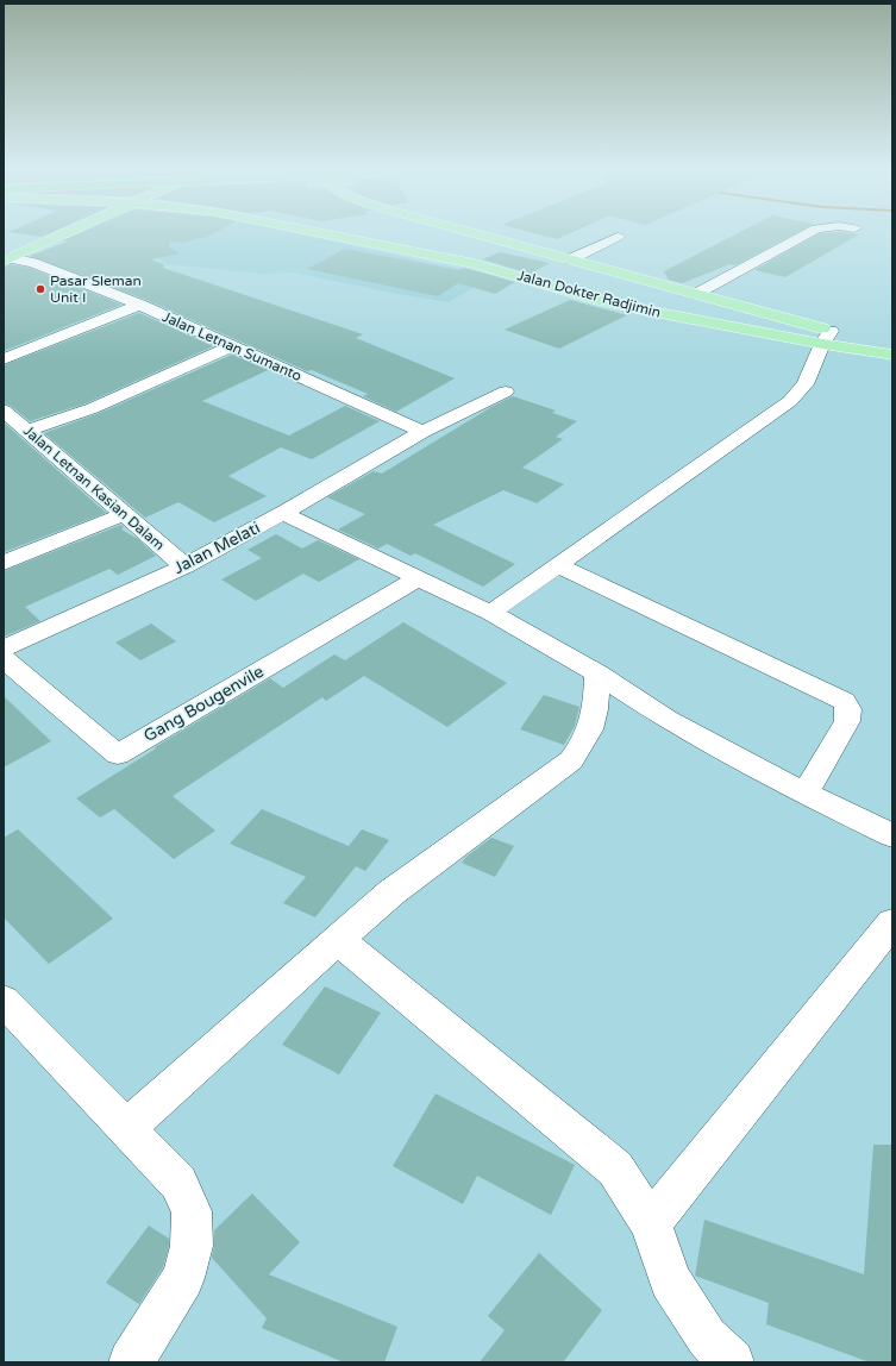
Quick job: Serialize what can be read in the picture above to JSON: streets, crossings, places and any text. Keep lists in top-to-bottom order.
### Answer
{
  "streets": {
    "main road": ["Jalan Dokter Radjimin"],
    "street": [
      "Jalan Letnan Sumanto",
      "Jalan Letnan Kasian Dalam",
      "Jalan Melati",
      "Gang Bougenvile"
    ]
  },
  "crossings": [
    ["Jalan Letnan Sumanto", "Jalan Melati"],
    ["Jalan Letnan Kasian Dalam", "Jalan Melati"]
  ],
  "places": ["Pasar Sleman Unit I"]
}
